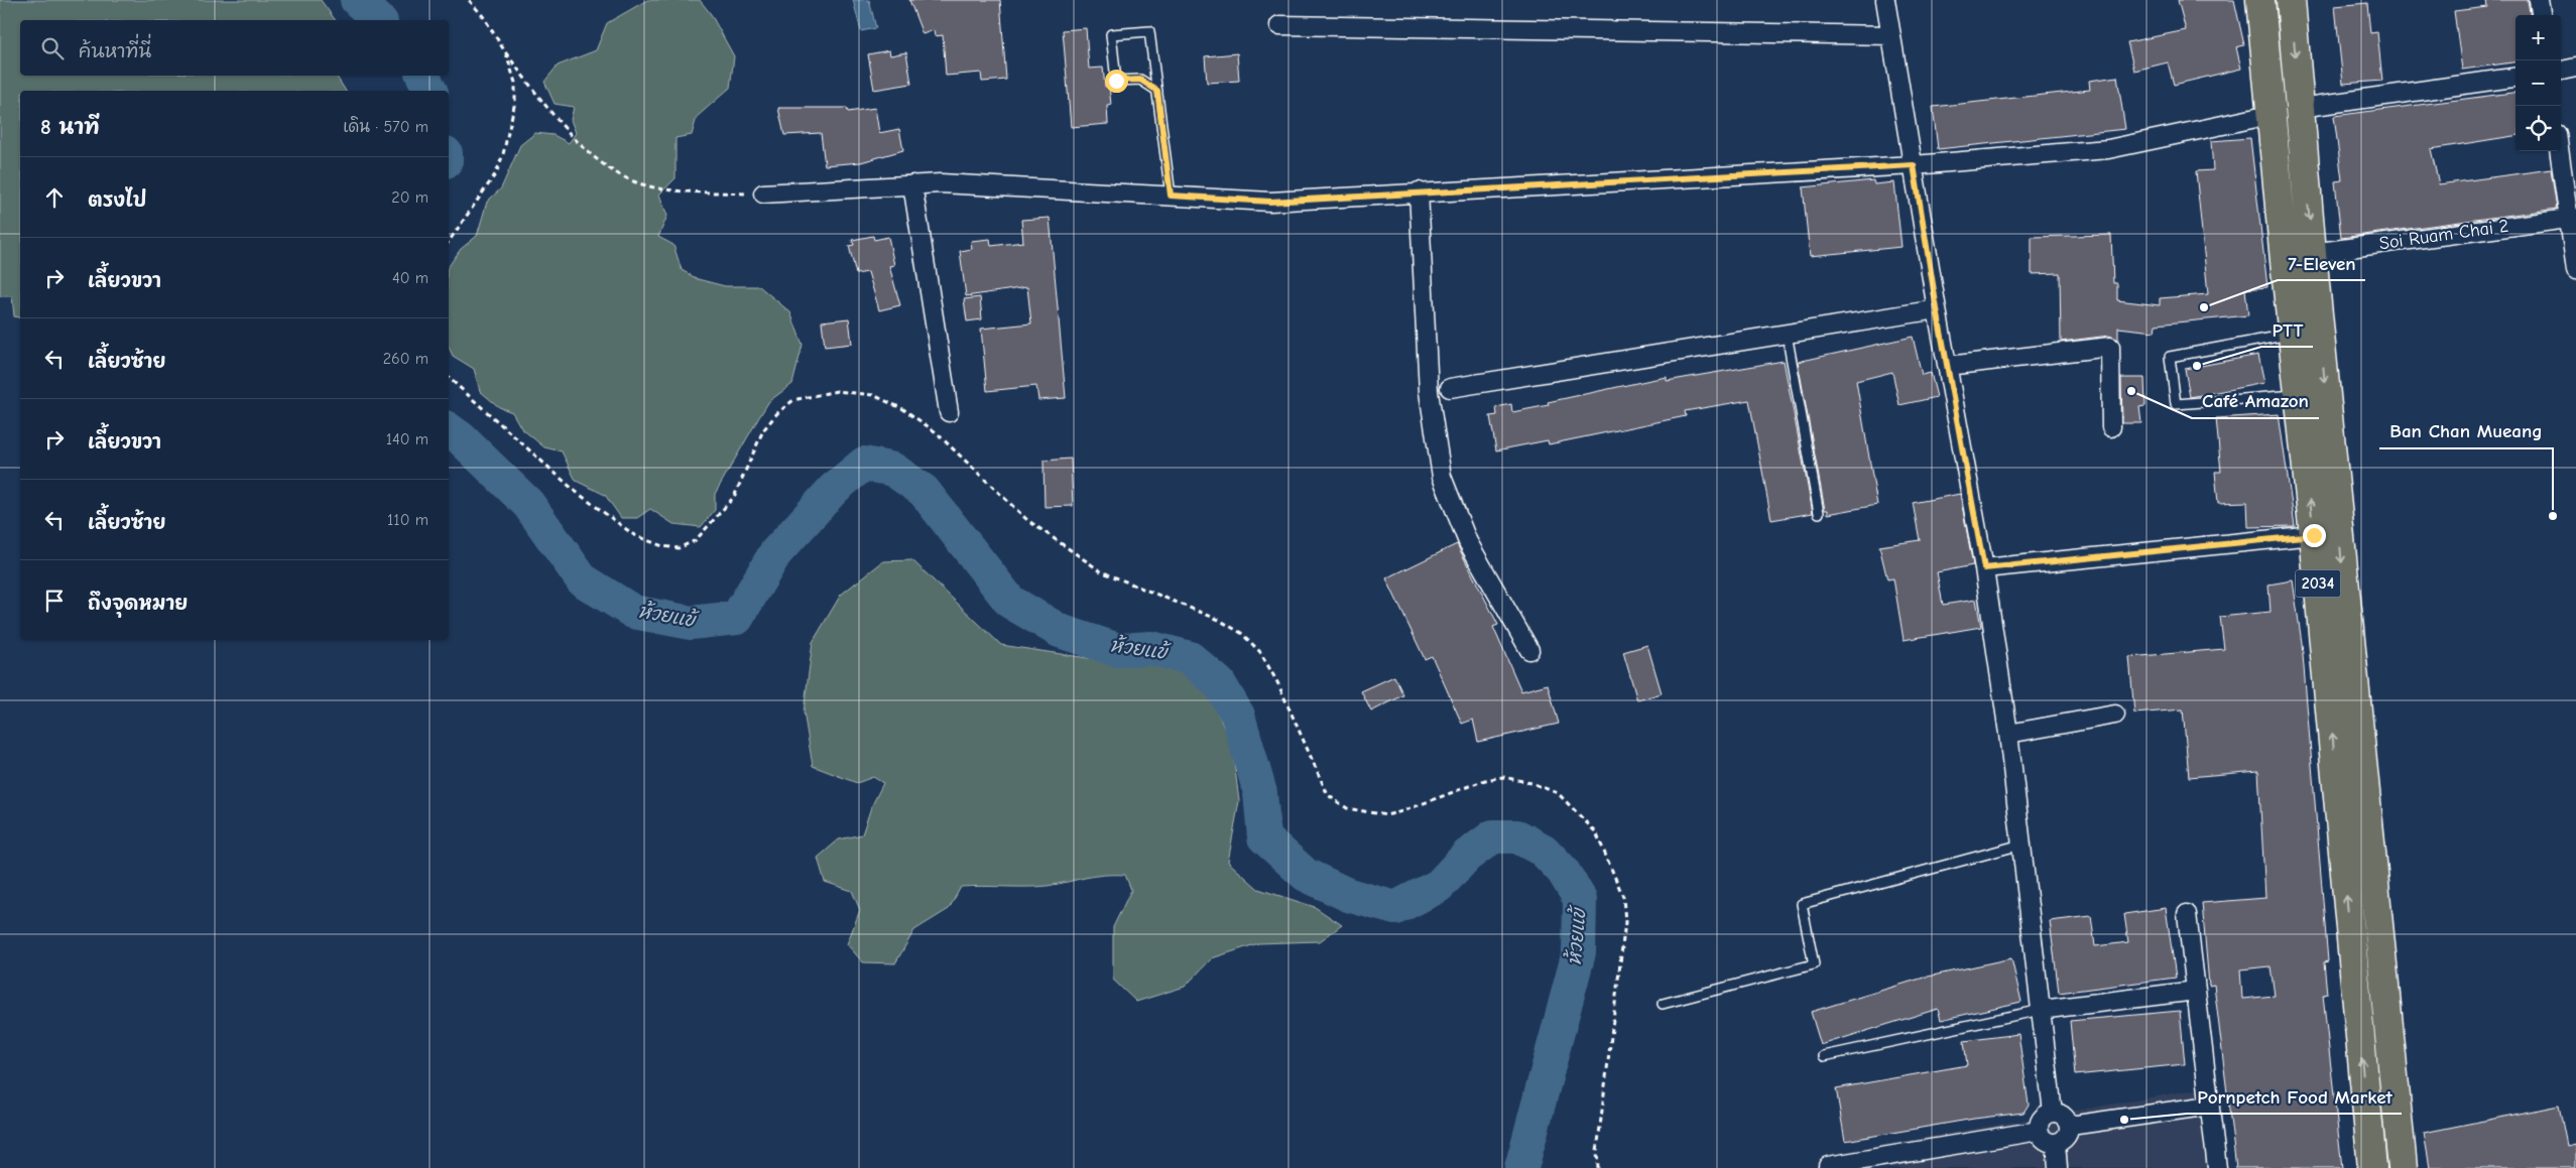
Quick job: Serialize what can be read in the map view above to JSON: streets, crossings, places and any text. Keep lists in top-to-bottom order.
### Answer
{
  "streets": {
    "main road": ["2034"],
    "street": ["Soi Ruam Chai 2"]
  },
  "crossings": [
    ["Soi Ruam Chai 2", "2034"]
  ],
  "water": ["ห้วยแข้"],
  "places": [
    "7-Eleven",
    "PTT",
    "Café Amazon",
    "Ban Chan Mueang",
    "Pornpetch Food Market"
  ],
  "page": {
    "map_buttons": ["+", "−"],
    "search": "ค้นหาที่นี่",
    "heading": ["8 นาที", "เดิน · 570 m"],
    "list": [
      ["ตรงไป", "20 m"],
      ["เลี้ยวขวา", "40 m"],
      ["เลี้ยวซ้าย", "260 m"],
      ["เลี้ยวขวา", "140 m"],
      ["เลี้ยวซ้าย", "110 m"],
      "ถึงจุดหมาย"
    ]
  }
}
